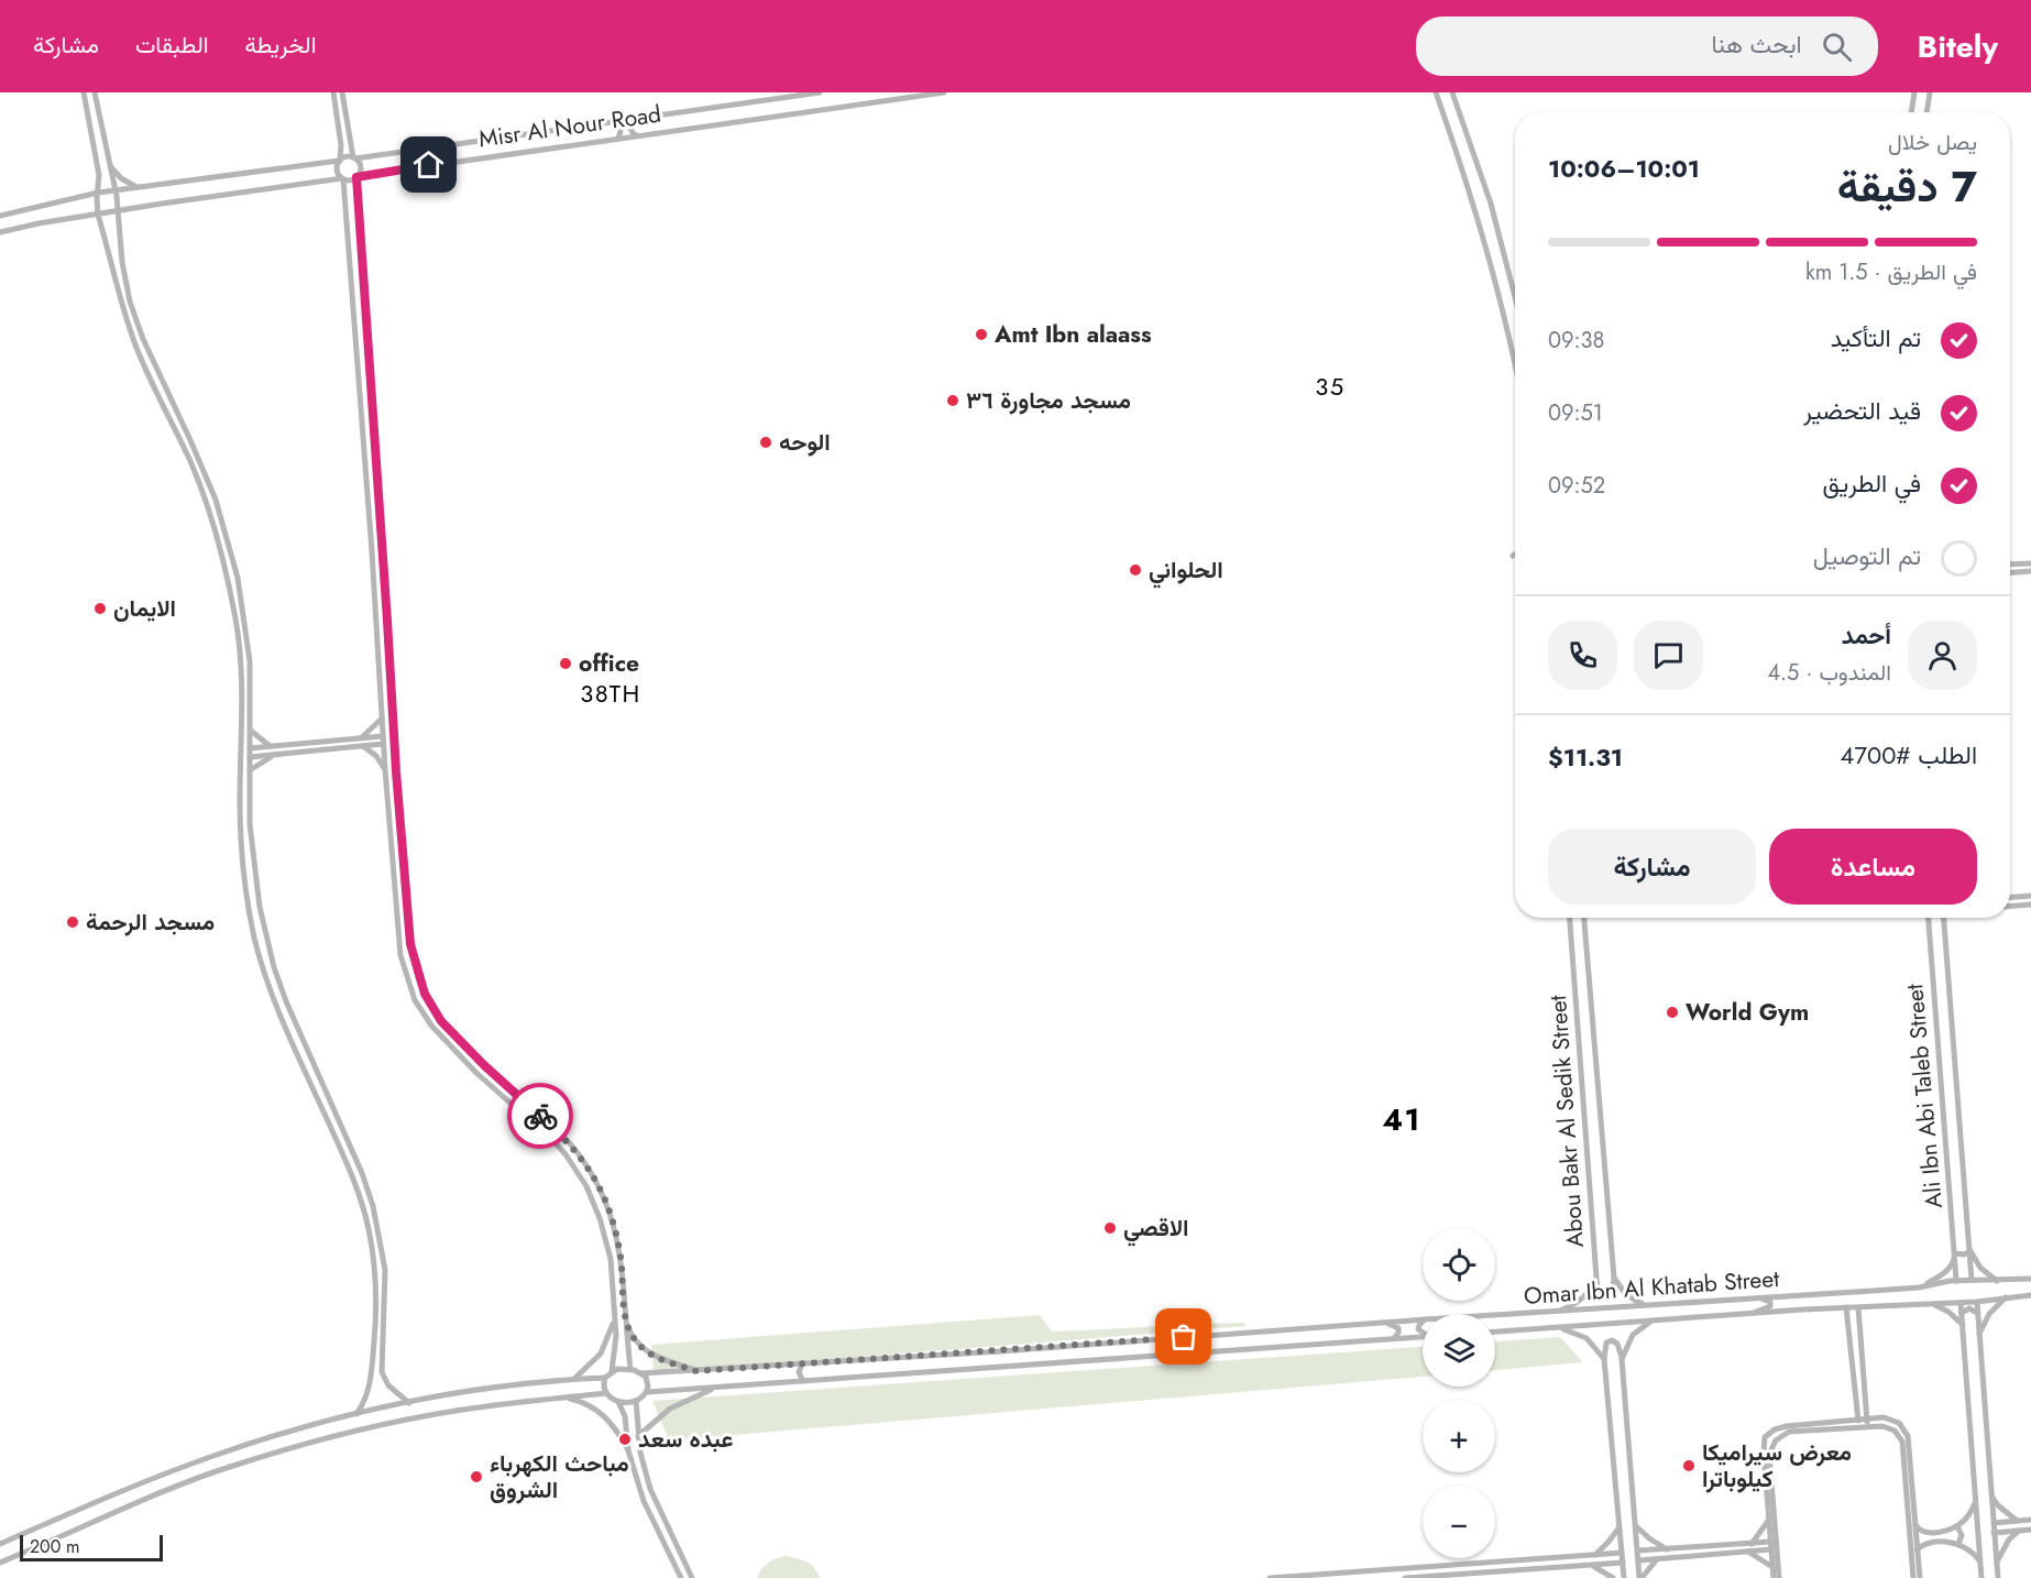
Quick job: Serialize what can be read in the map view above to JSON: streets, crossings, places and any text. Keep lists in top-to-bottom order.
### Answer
{
  "streets": {
    "street": [
      "Misr Al Nour Road",
      "Ali Ibn Abi Taleb Street",
      "Abou Bakr Al Sedik Street",
      "Omar Ibn Al Khatab Street"
    ]
  },
  "crossings": [
    ["Ali Ibn Abi Taleb Street", "Omar Ibn Al Khatab Street"],
    ["Abou Bakr Al Sedik Street", "Omar Ibn Al Khatab Street"]
  ],
  "districts": ["35", "38TH", "41"],
  "places": [
    "Amt Ibn alaass",
    "مسجد مجاورة ٣٦",
    "الوحه",
    "الحلواني",
    "الايمان",
    "office",
    "مسجد الرحمة",
    "World Gym",
    "الاقصي",
    "عبده سعد",
    "معرض سيراميكا كيلوباترا",
    "مباحث الكهرباء الشروق"
  ],
  "scale_bar": "200 m",
  "page": {
    "header": "Bitely",
    "search": "ابحث هنا",
    "nav": ["الخريطة", "الطبقات", "مشاركة"],
    "heading": ["7 دقيقة", "يصل خلال", "10:01–10:06"],
    "panel": [
      "أحمد",
      "المندوب · 4.5",
      "الطلب #4700",
      "$11.31"
    ],
    "bar": "في الطريق · 1.5 km",
    "list": [
      ["تم التأكيد", "09:38"],
      ["قيد التحضير", "09:51"],
      ["في الطريق", "09:52"],
      "تم التوصيل"
    ],
    "buttons": ["مساعدة", "مشاركة"],
    "map_buttons": ["+", "−"],
    "scale": "200 m"
  }
}
